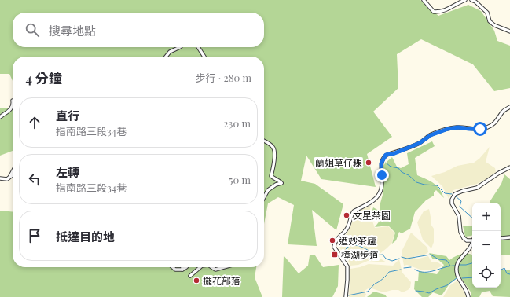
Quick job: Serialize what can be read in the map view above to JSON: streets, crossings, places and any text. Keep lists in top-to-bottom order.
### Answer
{
  "places": {
    "other": [
      "蘭姐草仔粿",
      "文星茶園",
      "迺妙茶廬",
      "擺花部落"
    ],
    "transit": ["樟湖步道"]
  },
  "page": {
    "search": "搜尋地點",
    "heading": ["4 分鐘", "步行 · 280 m"],
    "list": [
      ["直行", "指南路三段34巷", "230 m"],
      ["左轉", "指南路三段34巷", "50 m"],
      "抵達目的地"
    ],
    "map_buttons": ["+", "−"]
  }
}
